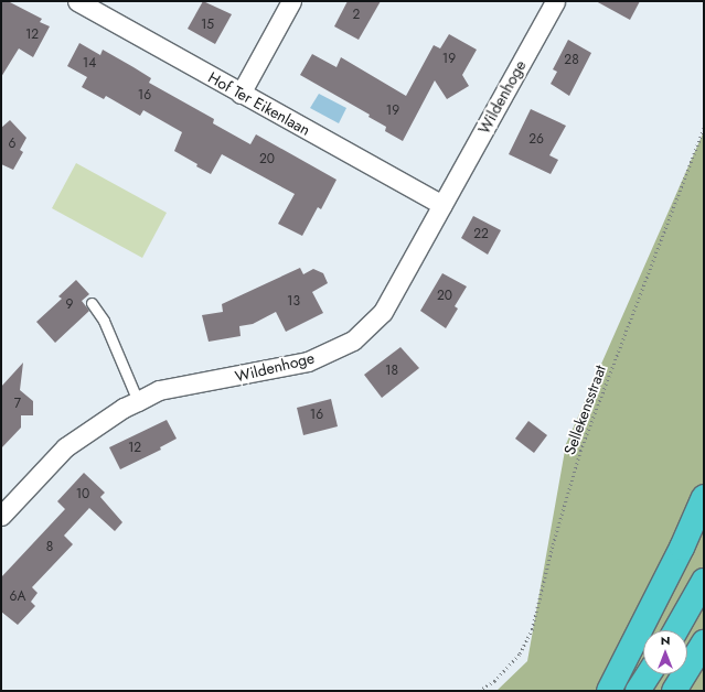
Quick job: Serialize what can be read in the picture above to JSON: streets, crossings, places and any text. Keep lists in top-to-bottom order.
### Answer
{
  "streets": {
    "street": ["Wildenhoge", "Hof Ter Eikenlaan"],
    "path": ["Sellekensstraat"]
  },
  "crossings": [
    ["Wildenhoge", "Hof Ter Eikenlaan"]
  ],
  "house_numbers": [
    "2",
    "15",
    "12",
    "19",
    "28",
    "14",
    "16",
    "19",
    "26",
    "6",
    "20",
    "22",
    "20",
    "13",
    "9",
    "18",
    "7",
    "16",
    "12",
    "10",
    "8",
    "6A"
  ],
  "north": "top"
}
